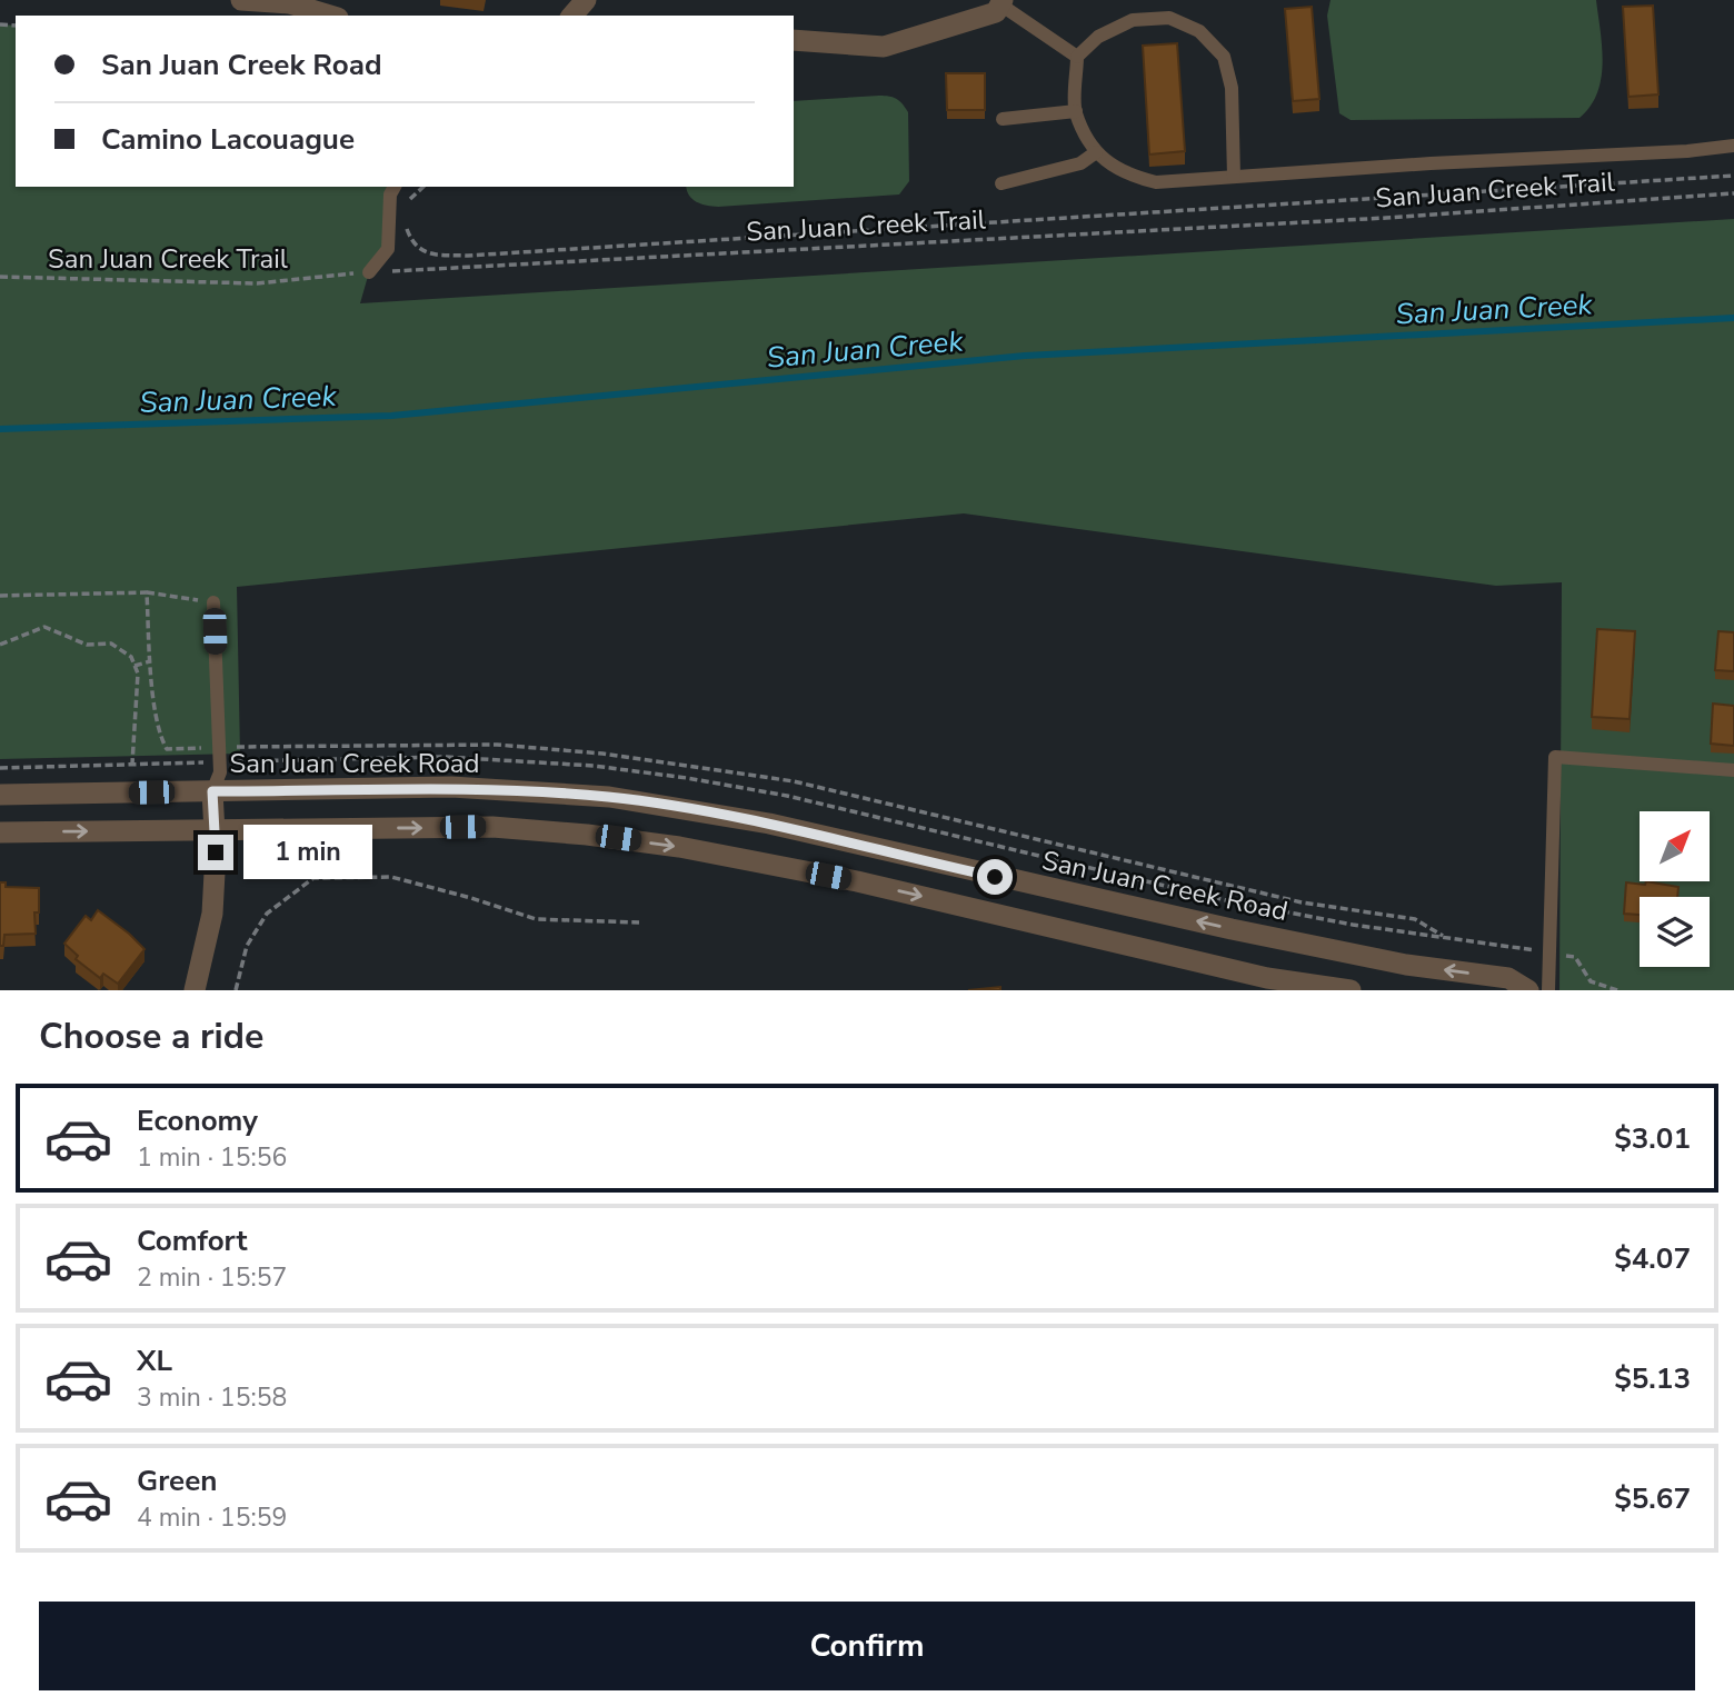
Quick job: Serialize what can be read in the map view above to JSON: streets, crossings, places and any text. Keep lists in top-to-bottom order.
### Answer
{
  "streets": {
    "street": ["San Juan Creek Road"],
    "path": ["San Juan Creek Trail"]
  },
  "water": ["San Juan Creek"],
  "north": "top right",
  "page": {
    "banner": ["San Juan Creek Road", "Camino Lacouague"],
    "bubble": "1 min",
    "heading": "Choose a ride",
    "list": [
      {
        "name": "Economy",
        "note": "1 min · 15:56",
        "value": "$3.01"
      },
      {
        "name": "Comfort",
        "note": "2 min · 15:57",
        "value": "$4.07"
      },
      {
        "name": "XL",
        "note": "3 min · 15:58",
        "value": "$5.13"
      },
      {
        "name": "Green",
        "note": "4 min · 15:59",
        "value": "$5.67"
      }
    ],
    "buttons": "Confirm"
  }
}
